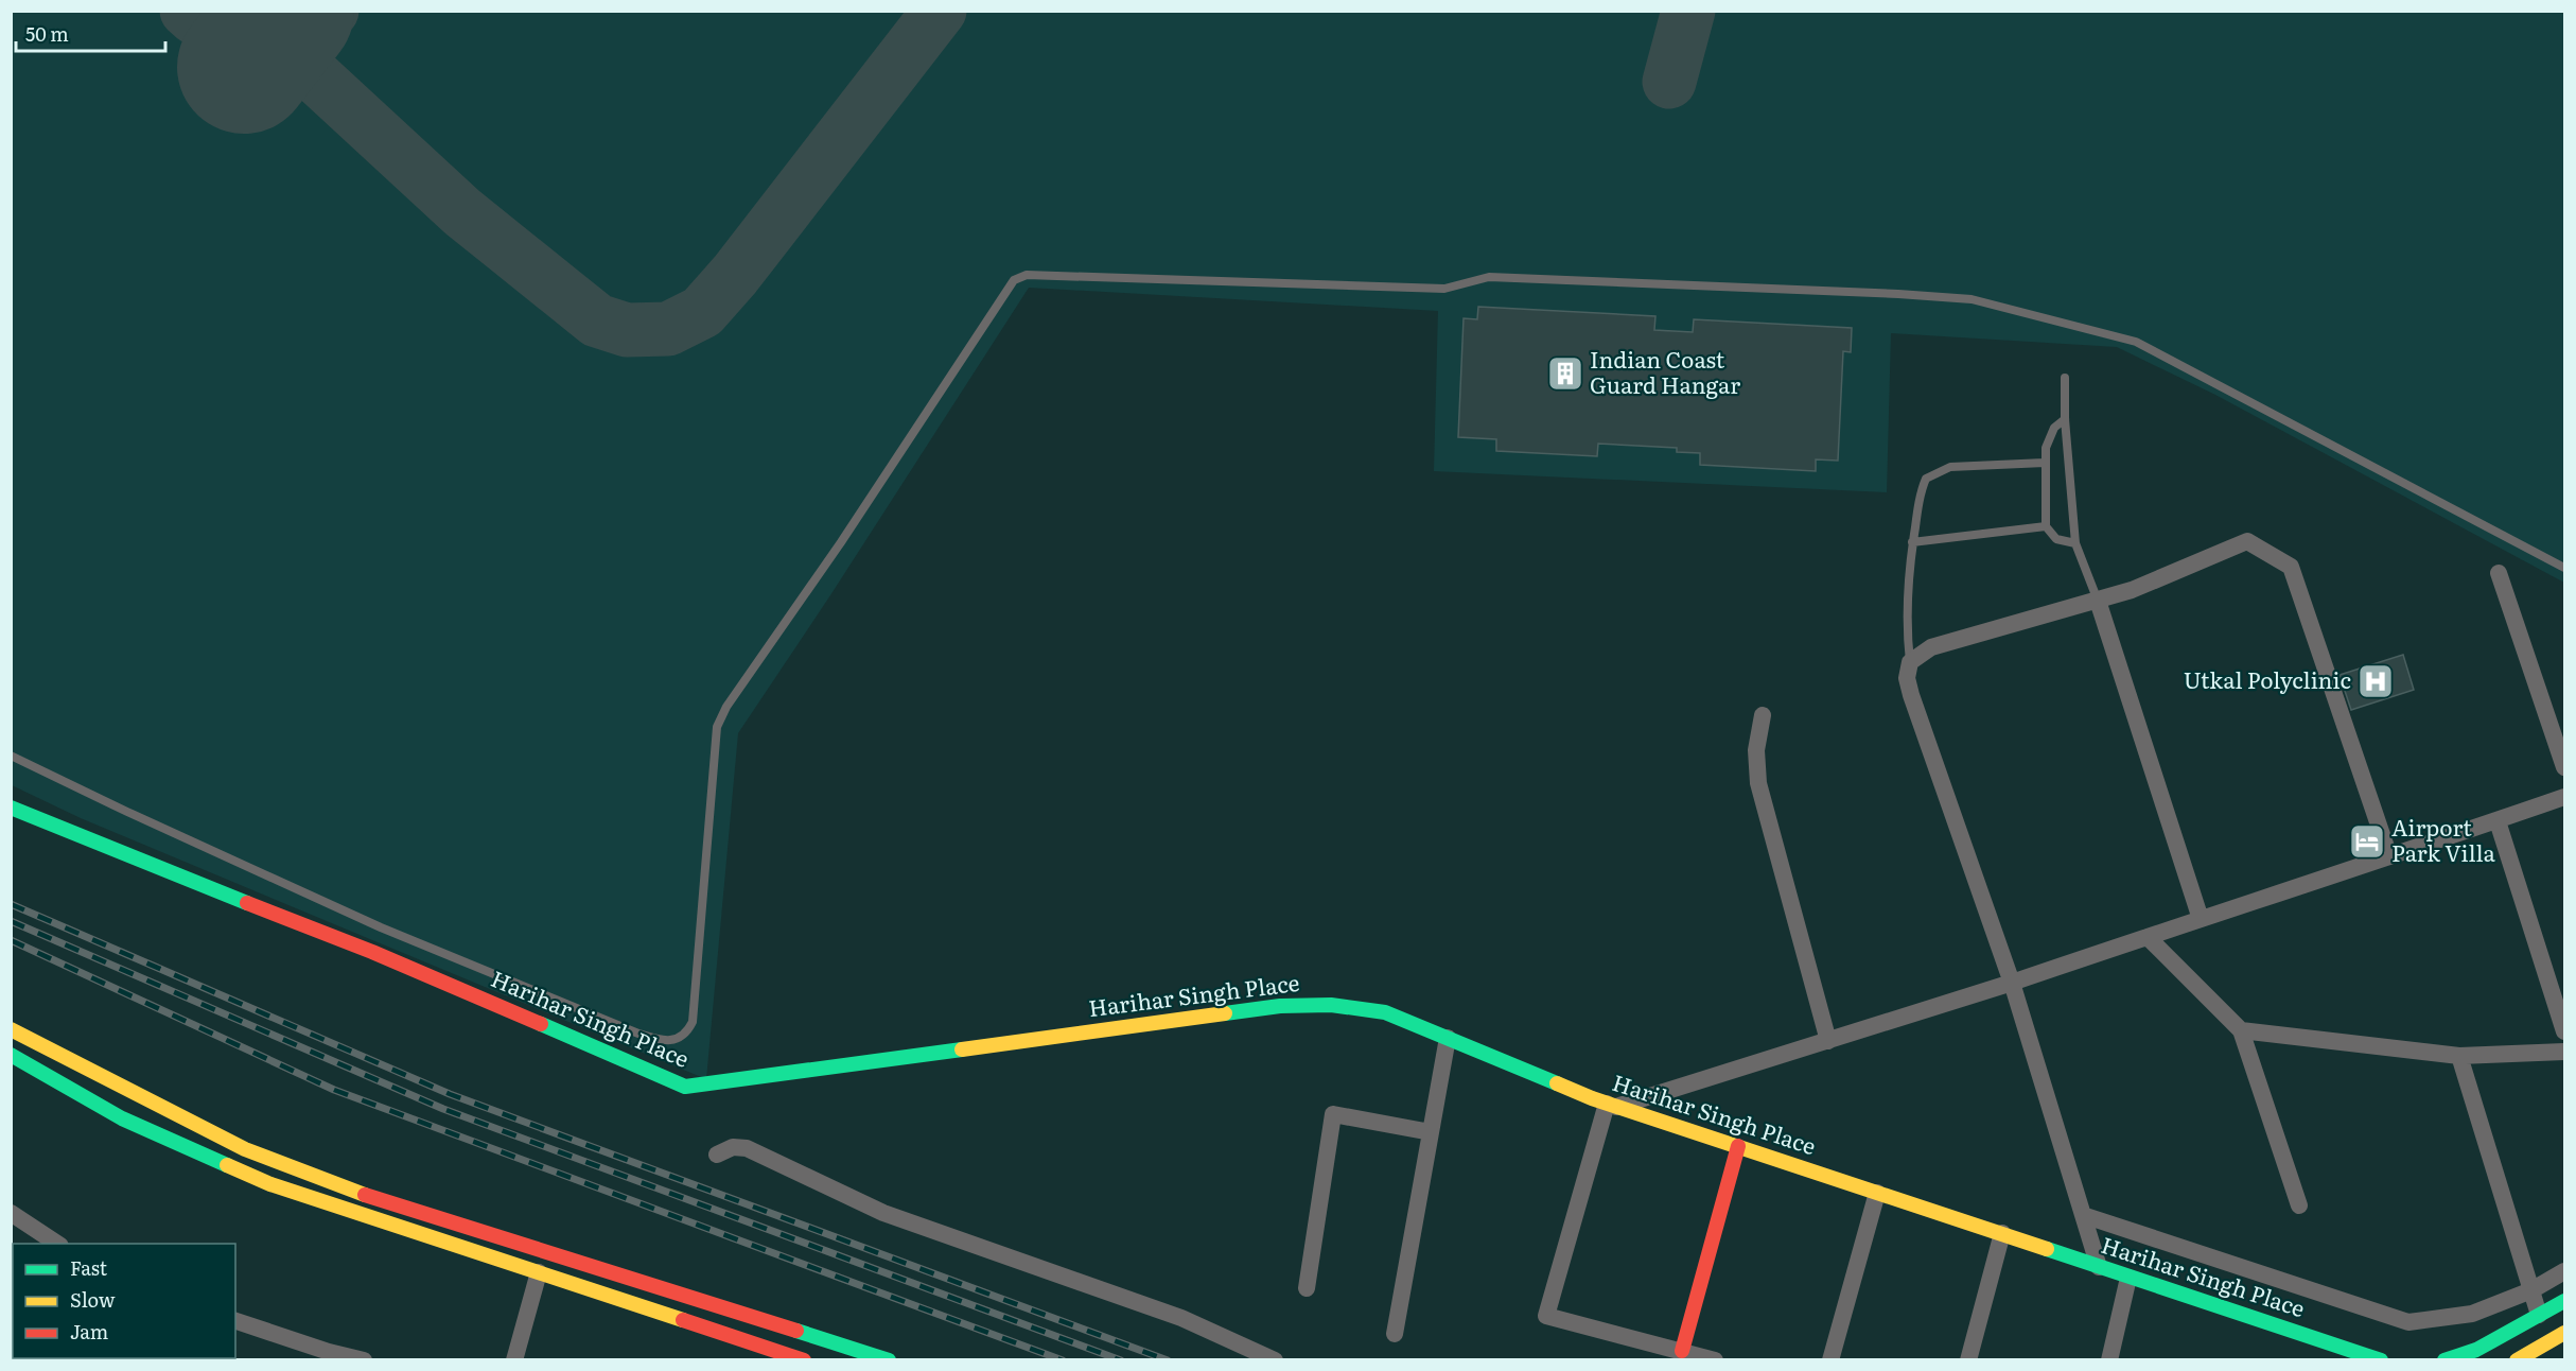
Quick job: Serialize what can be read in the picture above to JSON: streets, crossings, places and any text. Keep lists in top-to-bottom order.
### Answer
{
  "streets": {
    "street": ["Harihar Singh Place"]
  },
  "places": {
    "building": ["Indian Coast Guard Hangar"],
    "hospital": ["Utkal Polyclinic"],
    "hotel": ["Airport Park Villa"]
  },
  "legend": ["Fast", "Slow", "Jam"],
  "scale_bar": "50 m"
}
